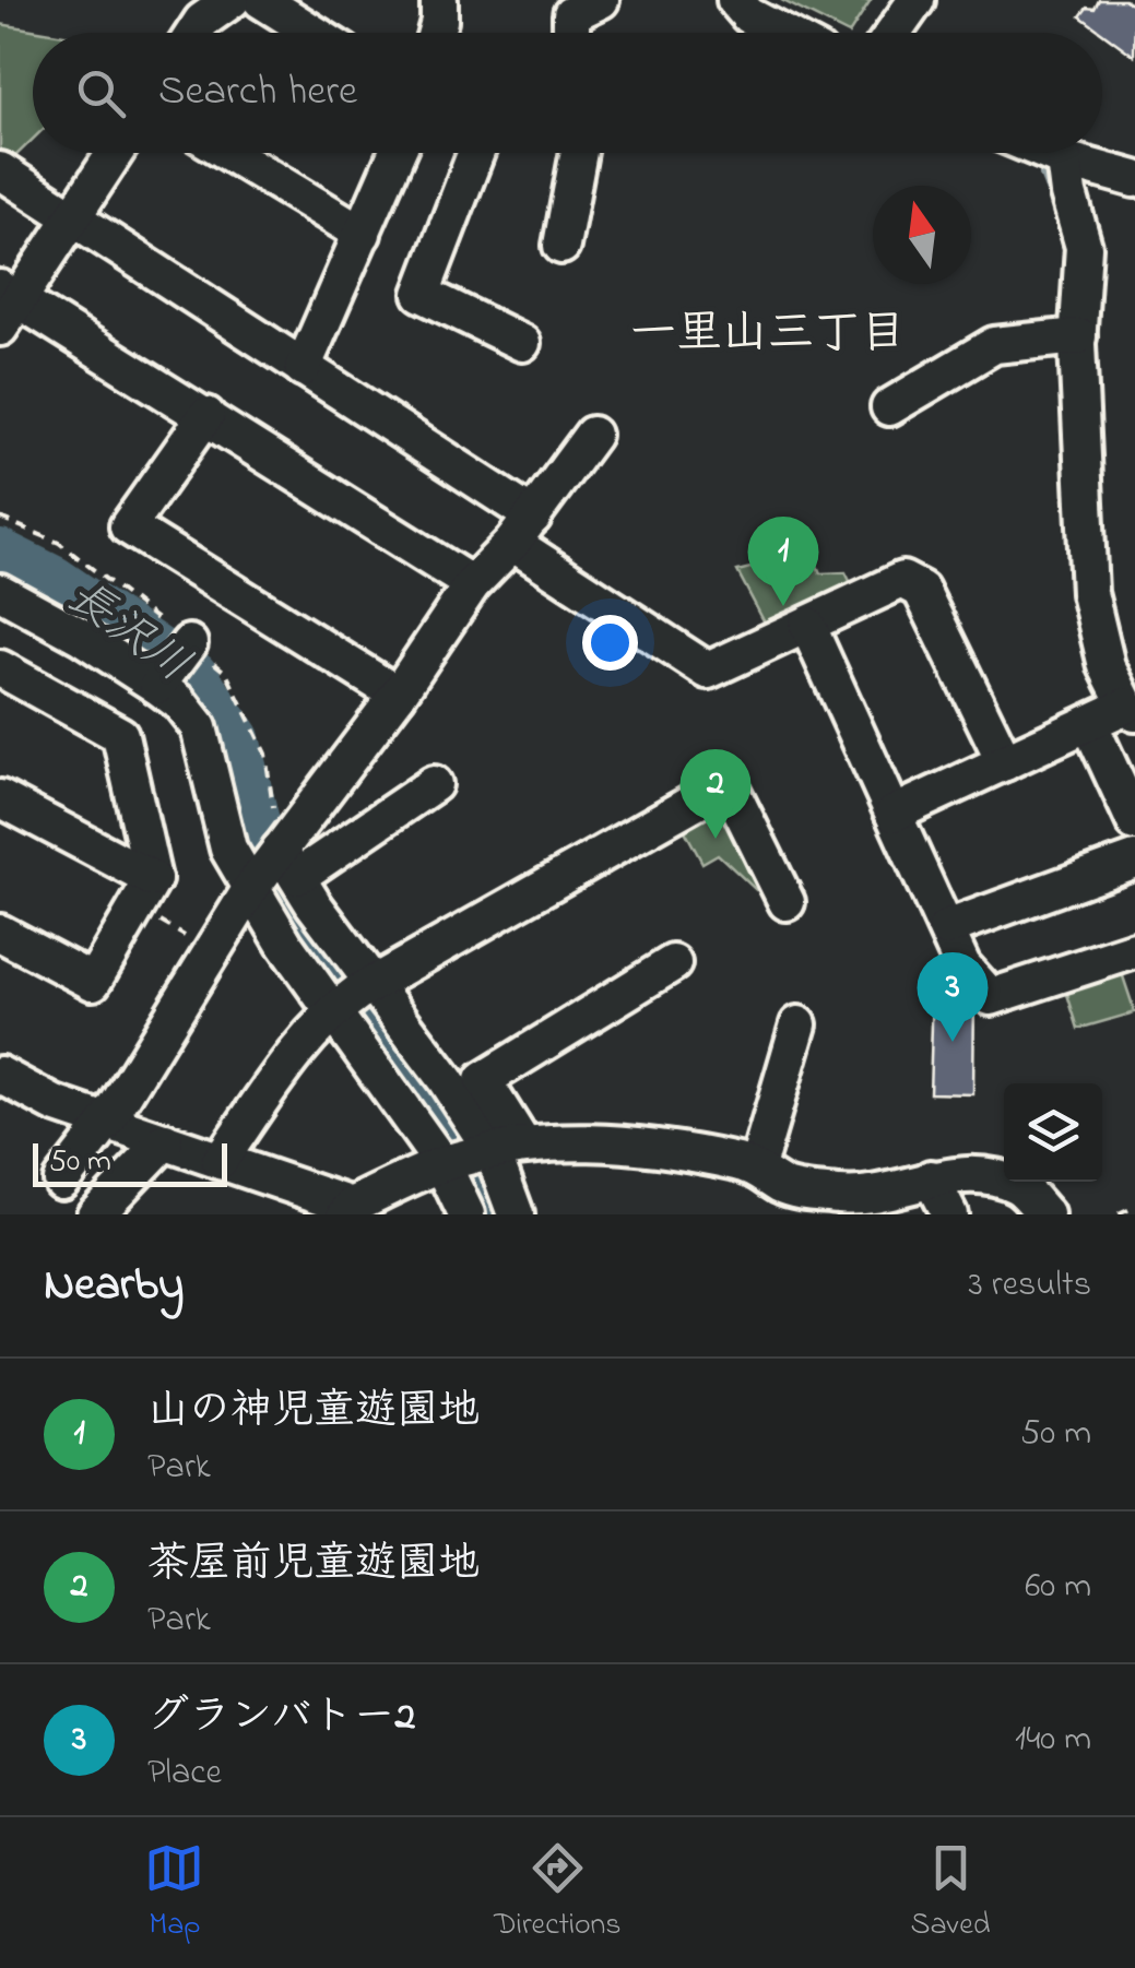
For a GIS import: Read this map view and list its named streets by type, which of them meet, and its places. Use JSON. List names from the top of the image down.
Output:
{
  "districts": ["一里山三丁目"],
  "water": ["長沢川"],
  "scale_bar": "50 m",
  "north": "top",
  "page": {
    "search": "Search here",
    "pins": ["1", "2", "3"],
    "scale": "50 m",
    "heading": ["Nearby", "3 results"],
    "list": [
      {
        "mark": "1",
        "name": "山の神児童遊園地",
        "note": "Park",
        "value": "50 m"
      },
      {
        "mark": "2",
        "name": "茶屋前児童遊園地",
        "note": "Park",
        "value": "60 m"
      },
      {
        "mark": "3",
        "name": "グランバトー2",
        "note": "Place",
        "value": "140 m"
      }
    ],
    "nav": ["Map", "Directions", "Saved"]
  }
}
